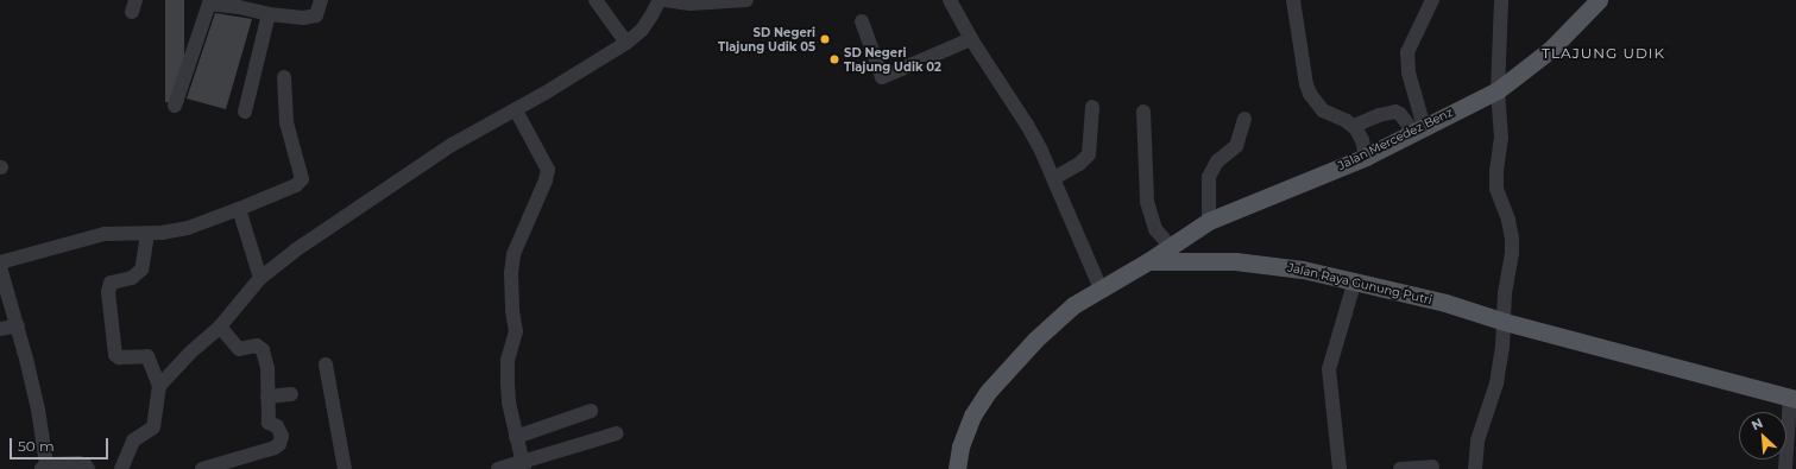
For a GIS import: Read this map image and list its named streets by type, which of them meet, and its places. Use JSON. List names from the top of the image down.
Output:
{
  "streets": {
    "main road": ["Jalan Mercedez Benz", "Jalan Raya Gunung Putri"]
  },
  "crossings": [
    ["Jalan Mercedez Benz", "Jalan Raya Gunung Putri"]
  ],
  "districts": ["TLAJUNG UDIK"],
  "places": ["SD Negeri Tlajung Udik 05", "SD Negeri Tlajung Udik 02"],
  "scale_bar": "50 m",
  "north": "top left"
}
